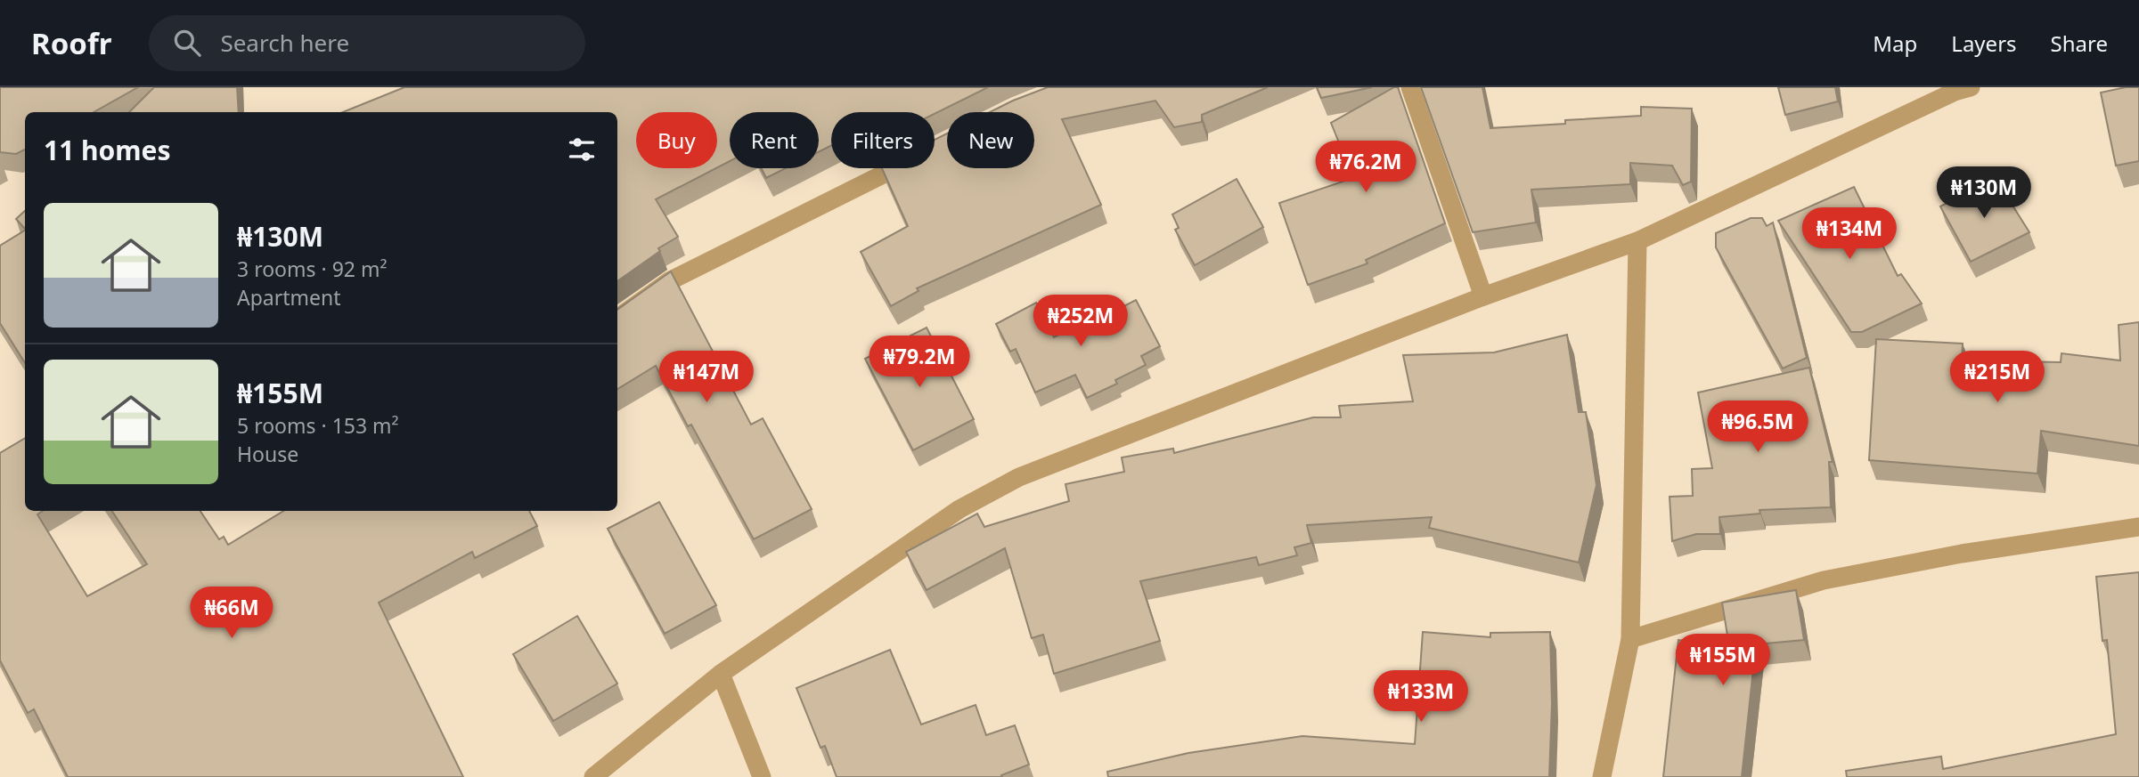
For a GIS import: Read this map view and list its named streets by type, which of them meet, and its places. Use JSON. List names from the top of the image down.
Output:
{
  "page": {
    "header": "Roofr",
    "search": "Search here",
    "nav": ["Map", "Layers", "Share"],
    "chip": [
      "Buy",
      "Rent",
      "Filters",
      "New"
    ],
    "heading": "11 homes",
    "price": [
      "₦76.2M",
      "₦130M",
      "₦134M",
      "₦252M",
      "₦79.2M",
      "₦147M",
      "₦215M",
      "₦96.5M",
      "₦66M",
      "₦155M",
      "₦133M"
    ],
    "list": [
      {
        "name": "₦130M",
        "note": "3 rooms · 92 m² · Apartment"
      },
      {
        "name": "₦155M",
        "note": "5 rooms · 153 m² · House"
      }
    ]
  }
}
